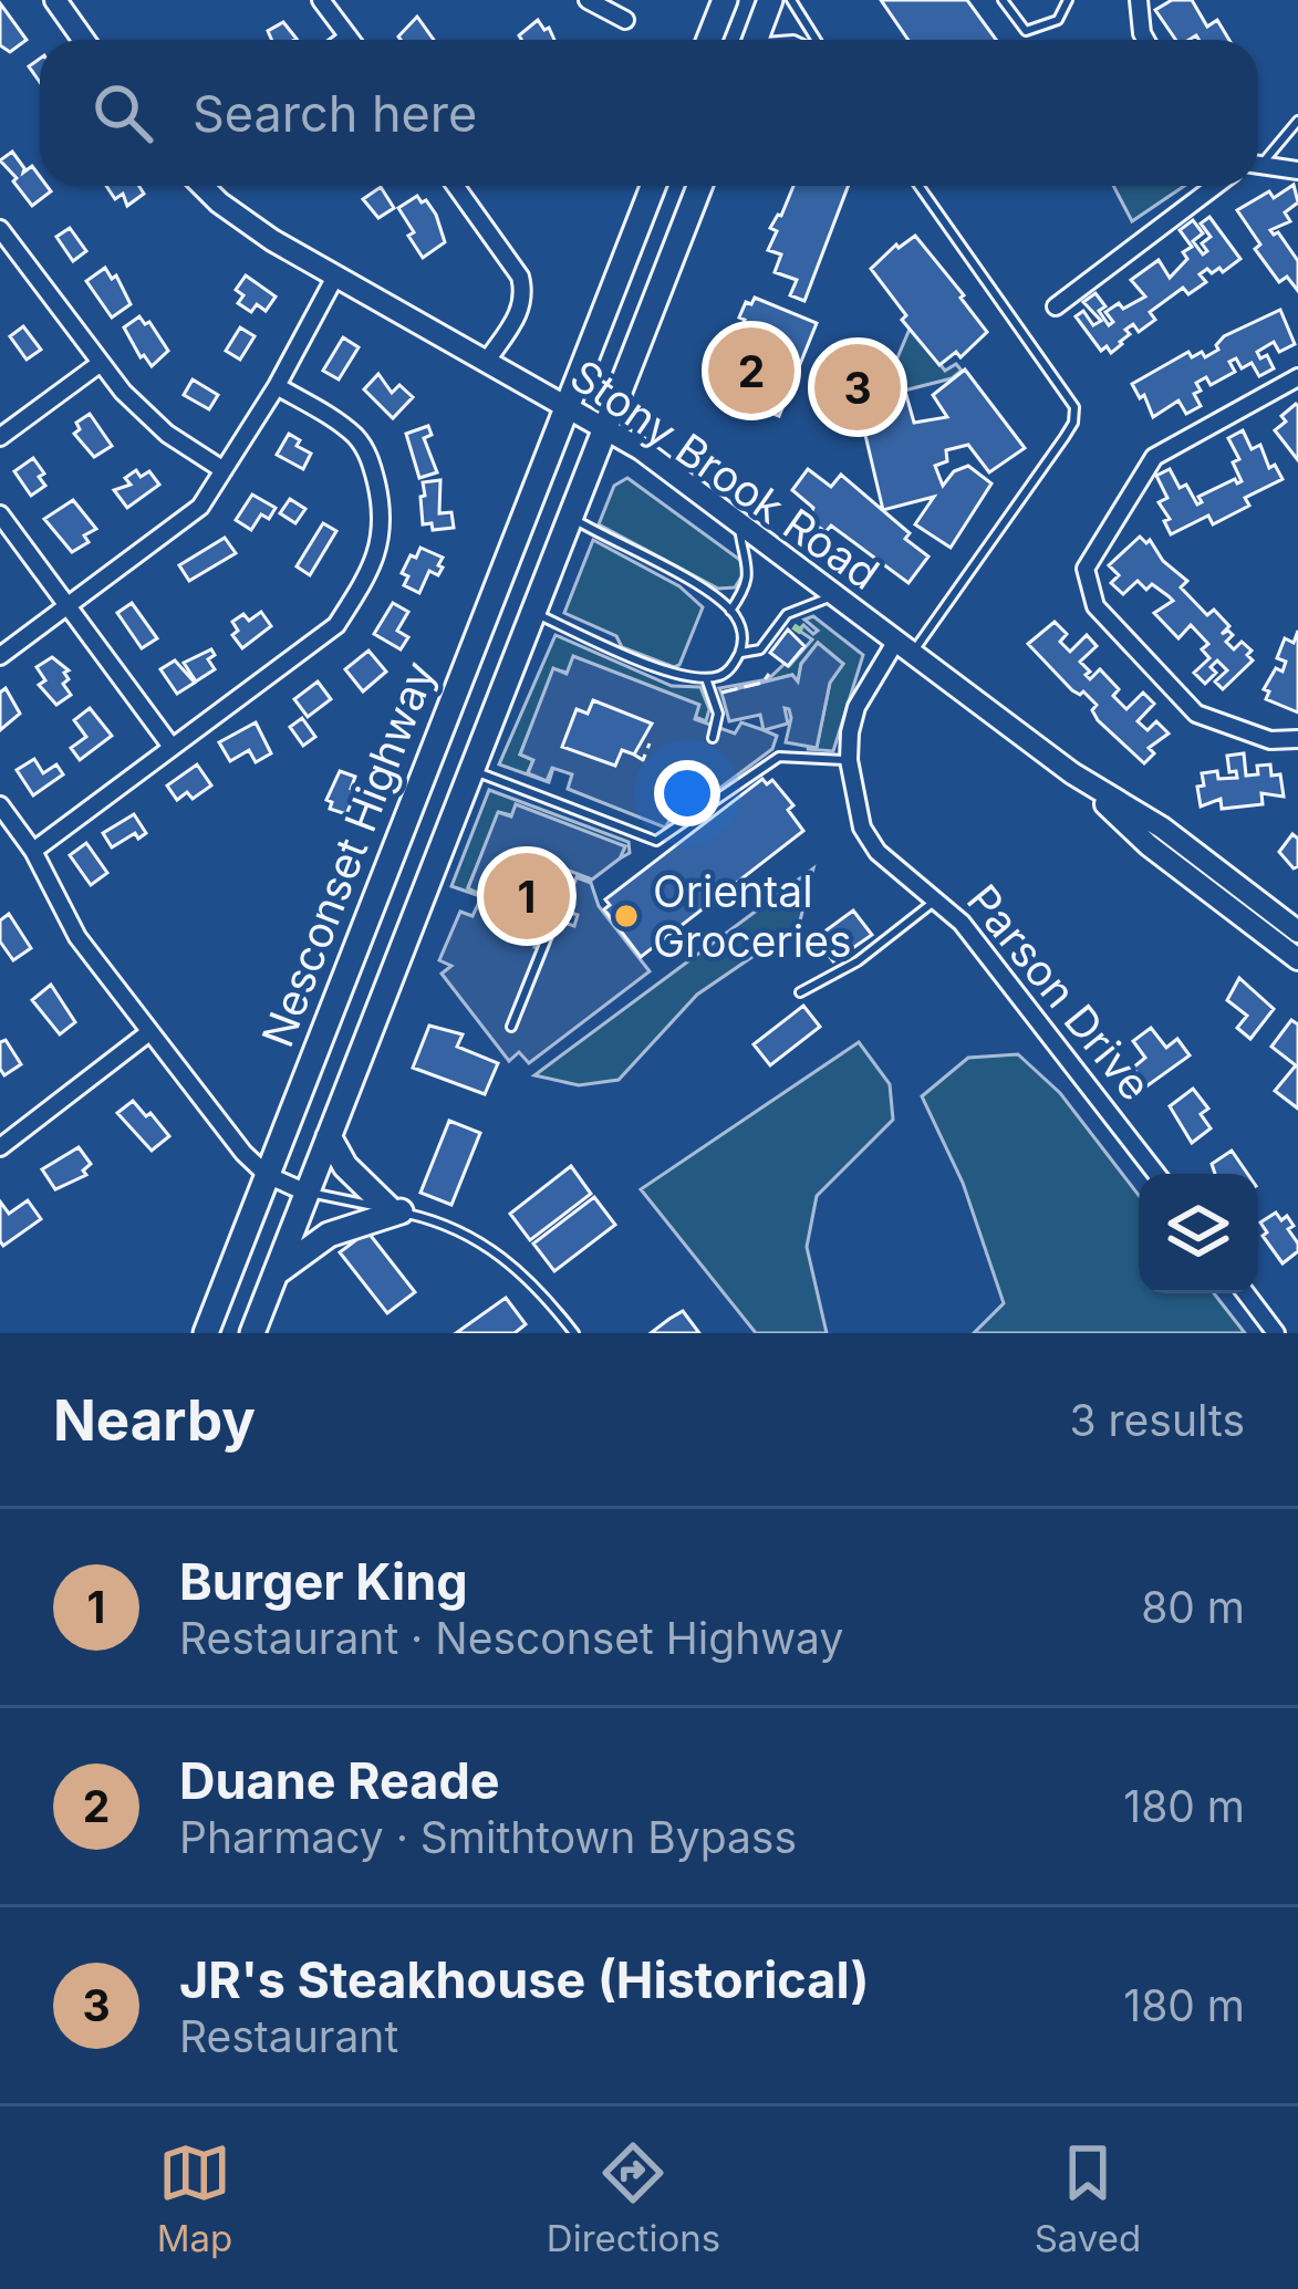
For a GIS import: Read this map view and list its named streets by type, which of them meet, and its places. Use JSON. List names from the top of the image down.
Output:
{
  "streets": {
    "highway": ["Nesconset Highway"],
    "main road": ["Stony Brook Road"],
    "street": ["Parson Drive"]
  },
  "crossings": [
    ["Stony Brook Road", "Nesconset Highway"],
    ["Stony Brook Road", "Parson Drive"]
  ],
  "places": ["Oriental Groceries"],
  "page": {
    "search": "Search here",
    "pins": ["2", "3", "1"],
    "heading": ["Nearby", "3 results"],
    "list": [
      {
        "mark": "1",
        "name": "Burger King",
        "note": "Restaurant · Nesconset Highway",
        "value": "80 m"
      },
      {
        "mark": "2",
        "name": "Duane Reade",
        "note": "Pharmacy · Smithtown Bypass",
        "value": "180 m"
      },
      {
        "mark": "3",
        "name": "JR's Steakhouse (Historical)",
        "note": "Restaurant",
        "value": "180 m"
      }
    ],
    "nav": ["Map", "Directions", "Saved"]
  }
}
